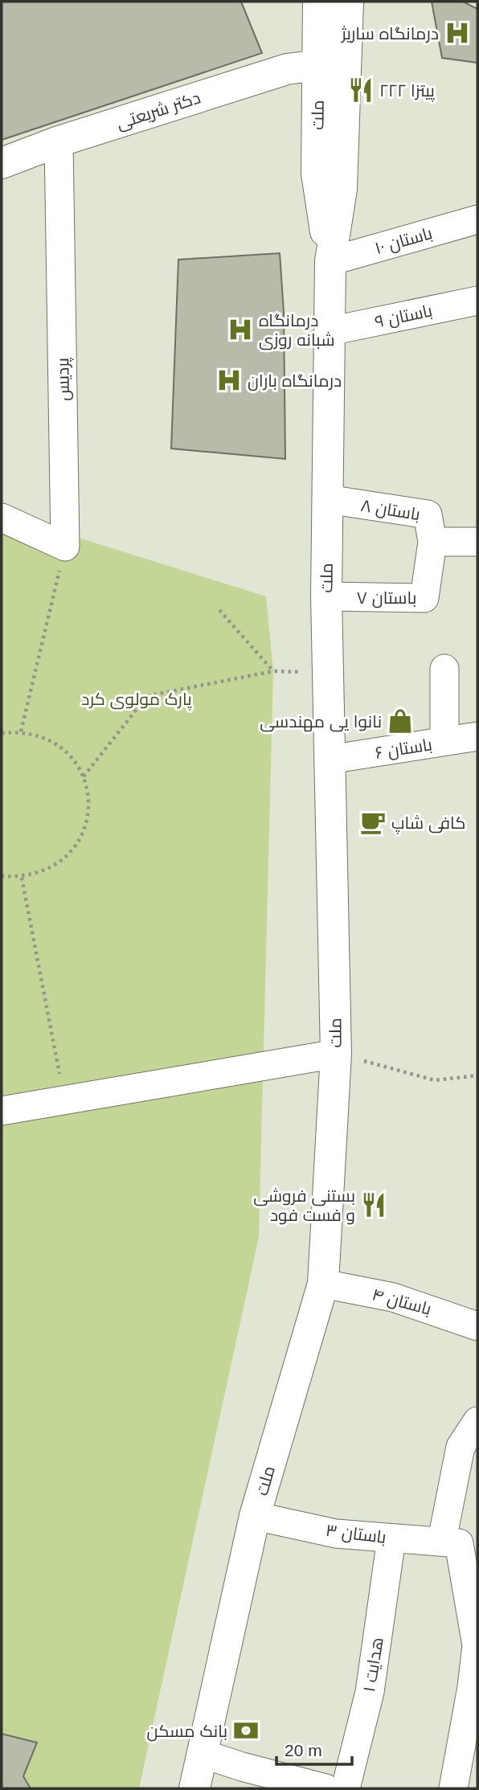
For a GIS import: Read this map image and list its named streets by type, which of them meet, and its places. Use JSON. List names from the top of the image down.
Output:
{
  "streets": {
    "street": [
      "دکتر شریعتی",
      "ملت",
      "باستان ۱۰",
      "باستان ۹",
      "پردیس",
      "باستان ۸",
      "باستان ۷",
      "باستان ۶",
      "باستان ۴",
      "باستان ۳",
      "هدایت ۱"
    ]
  },
  "crossings": [
    ["دکتر شریعتی", "ملت"],
    ["دکتر شریعتی", "پردیس"],
    ["ملت", "باستان ۱۰"],
    ["ملت", "باستان ۹"],
    ["ملت", "باستان ۸"],
    ["ملت", "باستان ۷"],
    ["ملت", "باستان ۶"],
    ["ملت", "باستان ۴"],
    ["ملت", "باستان ۳"],
    ["باستان ۸", "باستان ۷"],
    ["باستان ۳", "هدایت ۱"]
  ],
  "parks": ["پارک مولوی کرد"],
  "places": {
    "hospital": ["درمانگاه ساریژ", "درمانگاه شبانه روزی", "درمانگاه باران"],
    "restaurant": ["پیتزا ۲۲۲", "بستنی فروشی و فست فود"],
    "shop": ["نانوا یی مهندسی"],
    "cafe": ["کافی شاپ"],
    "bank": ["بانک مسکن"]
  },
  "scale_bar": "20 m"
}
